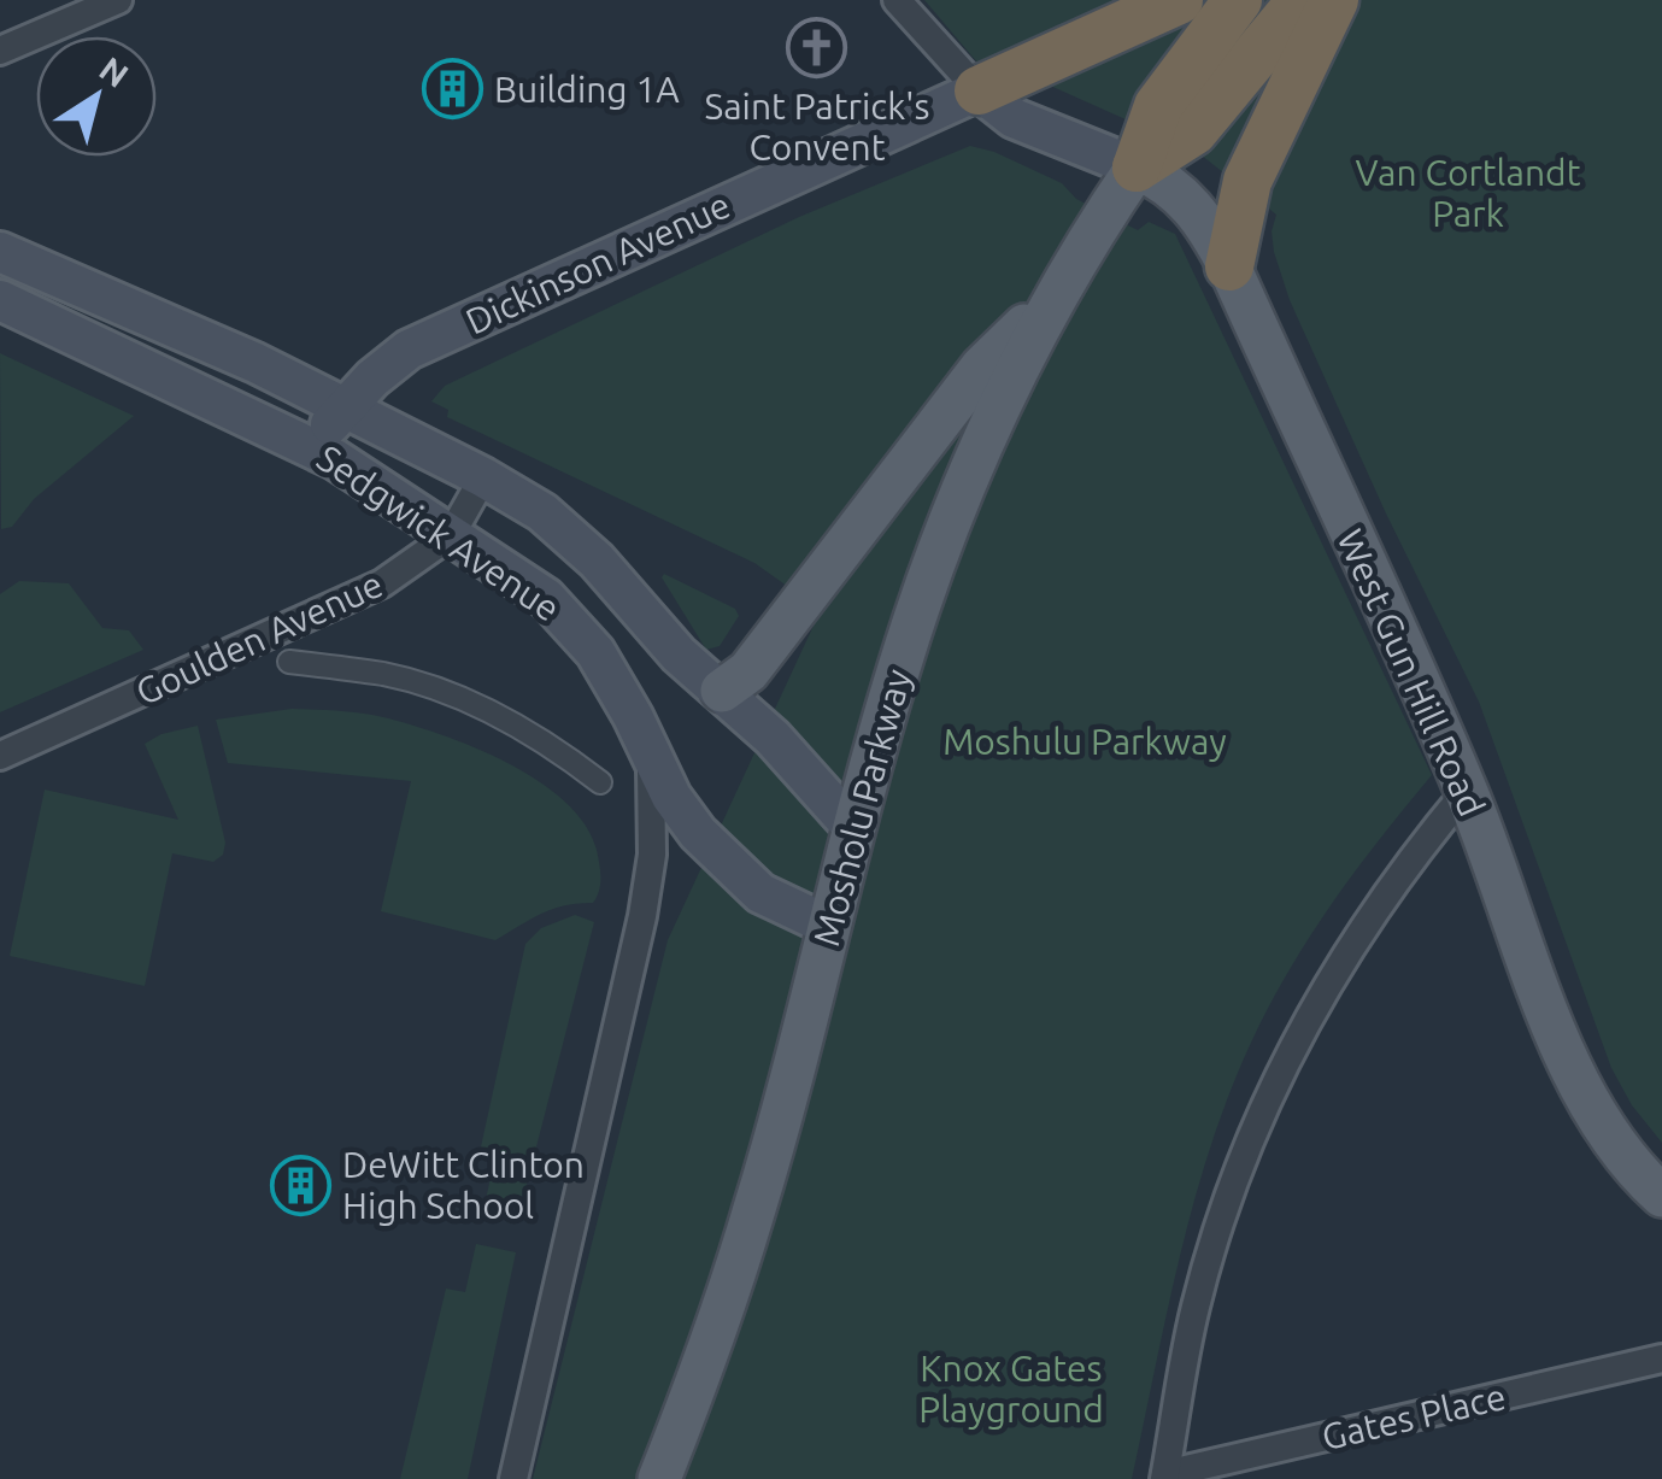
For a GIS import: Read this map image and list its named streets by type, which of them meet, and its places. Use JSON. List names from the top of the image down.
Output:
{
  "streets": {
    "highway": ["Mosholu Parkway"],
    "main road": ["Dickinson Avenue", "Sedgwick Avenue", "West Gun Hill Road"],
    "street": ["Goulden Avenue", "Gates Place"]
  },
  "crossings": [
    ["Dickinson Avenue", "Sedgwick Avenue"],
    ["Sedgwick Avenue", "Goulden Avenue"],
    ["Sedgwick Avenue", "Mosholu Parkway"],
    ["West Gun Hill Road", "Mosholu Parkway"]
  ],
  "parks": ["Van Cortlandt Park", "Moshulu Parkway", "Knox Gates Playground"],
  "places": {
    "church": ["Saint Patrick's Convent"],
    "building": ["Building 1A", "DeWitt Clinton High School"]
  },
  "north": "top right"
}
